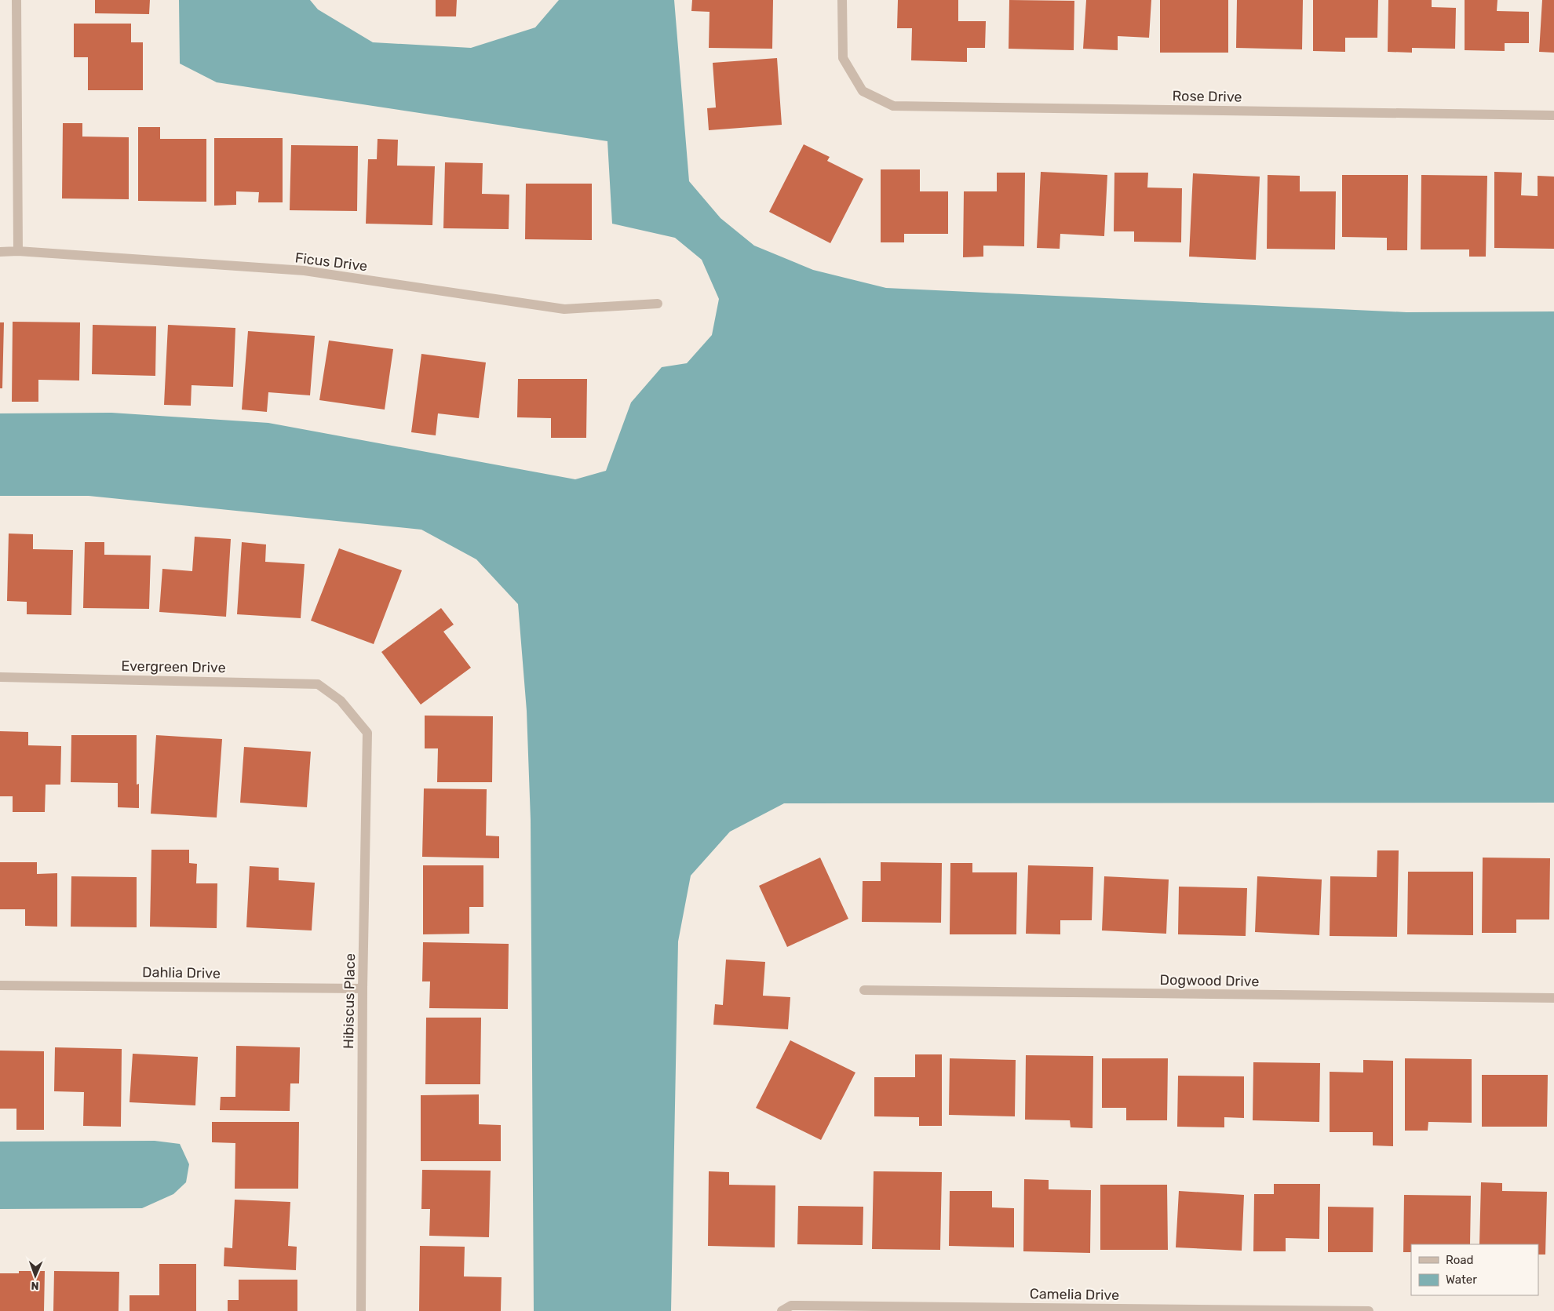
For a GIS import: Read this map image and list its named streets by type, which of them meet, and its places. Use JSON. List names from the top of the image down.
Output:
{
  "streets": {
    "street": [
      "Rose Drive",
      "Ficus Drive",
      "Evergreen Drive",
      "Dahlia Drive",
      "Dogwood Drive",
      "Hibiscus Place",
      "Camelia Drive"
    ]
  },
  "crossings": [
    ["Evergreen Drive", "Hibiscus Place"],
    ["Dahlia Drive", "Hibiscus Place"]
  ],
  "legend": ["Road", "Water"],
  "north": "bottom"
}
